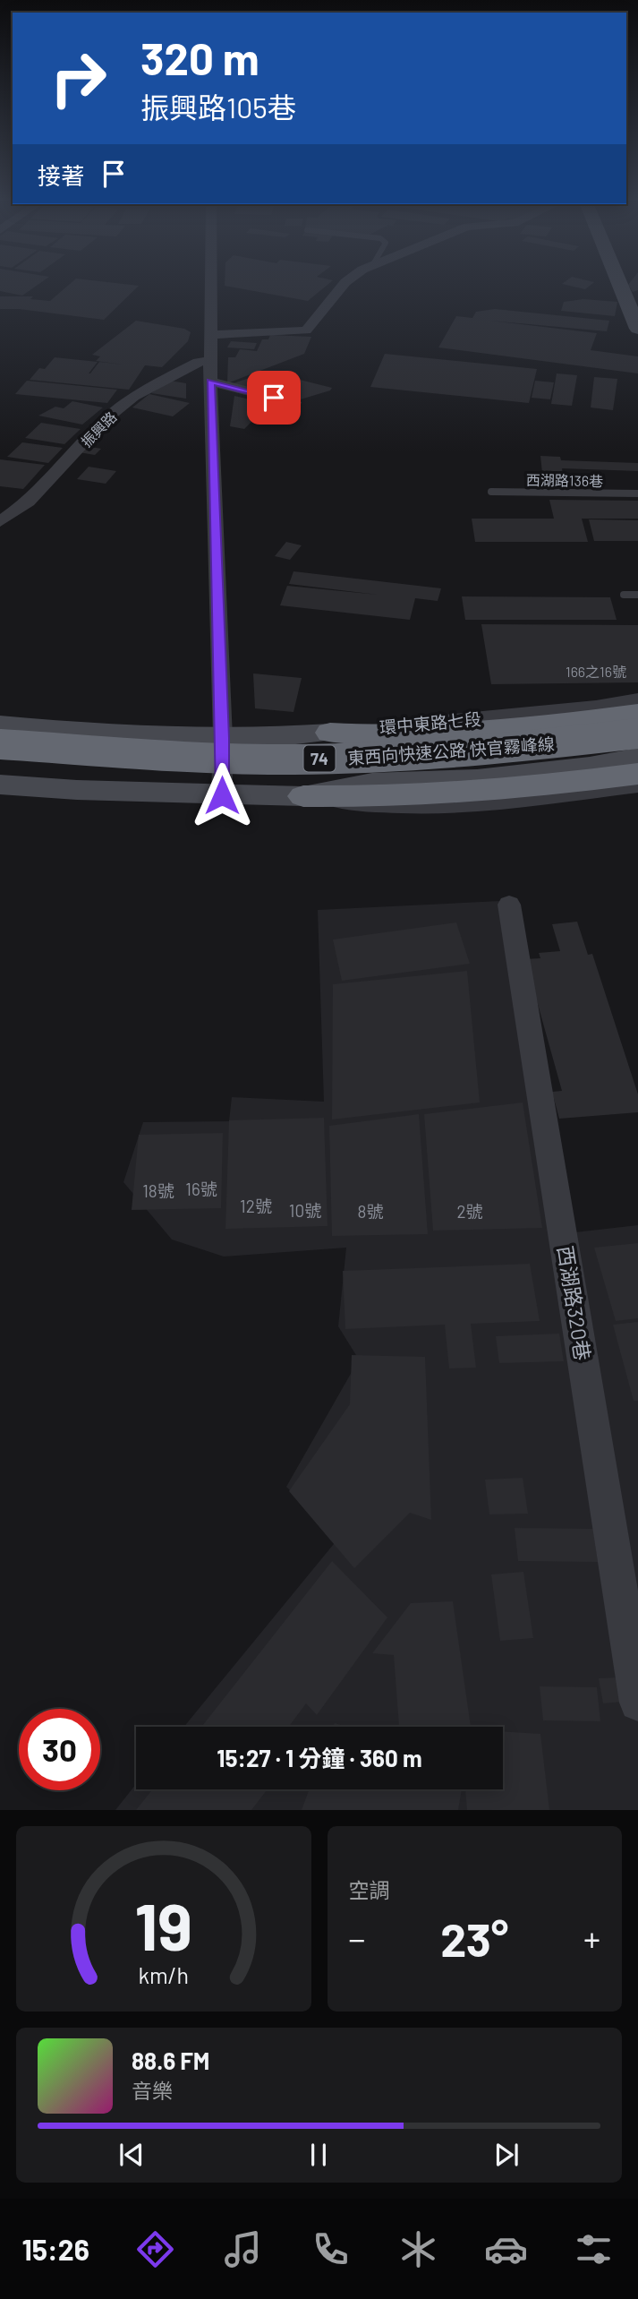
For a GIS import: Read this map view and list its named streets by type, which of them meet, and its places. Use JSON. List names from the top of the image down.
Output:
{
  "streets": {
    "highway": ["東西向快速公路 快官霧峰線", "74"],
    "street": ["振興路", "環中東路七段", "西湖路320巷"],
    "lane": ["西湖路136巷"]
  },
  "crossings": [
    ["環中東路七段", "東西向快速公路 快官霧峰線"]
  ],
  "house_numbers": [
    "166之16號",
    "16號",
    "18號",
    "12號",
    "10號",
    "8號",
    "2號"
  ],
  "page": {
    "turn": ["320 m", "振興路105巷"],
    "then": "接著",
    "limit": "30",
    "trip": "15:27 · 1 分鐘 · 360 m",
    "tile": "空調",
    "heat": ["−", "23°", "+"],
    "song": ["88.6 FM", "音樂"],
    "tabs": "15:26",
    "gauge": ["19", "km/h"]
  }
}
